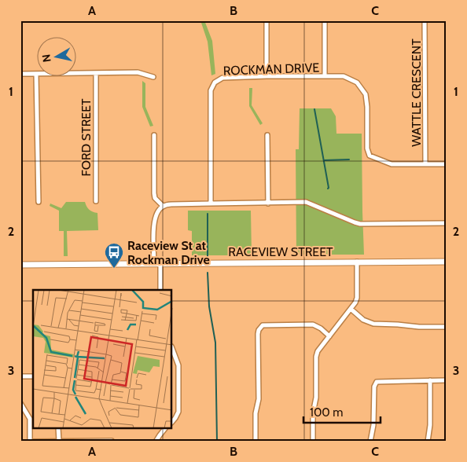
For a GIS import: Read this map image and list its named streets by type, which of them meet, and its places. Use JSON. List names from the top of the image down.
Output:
{
  "streets": {
    "street": [
      "ROCKMAN DRIVE",
      "WATTLE CRESCENT",
      "FORD STREET",
      "RACEVIEW STREET"
    ]
  },
  "crossings": [
    ["ROCKMAN DRIVE", "WATTLE CRESCENT"]
  ],
  "places": {
    "bus stop": ["Raceview St at Rockman Drive"]
  },
  "scale_bar": "100 m",
  "north": "left",
  "grid": {
    "columns": ["A", "B", "C"],
    "rows": ["1", "2", "3"]
  }
}
